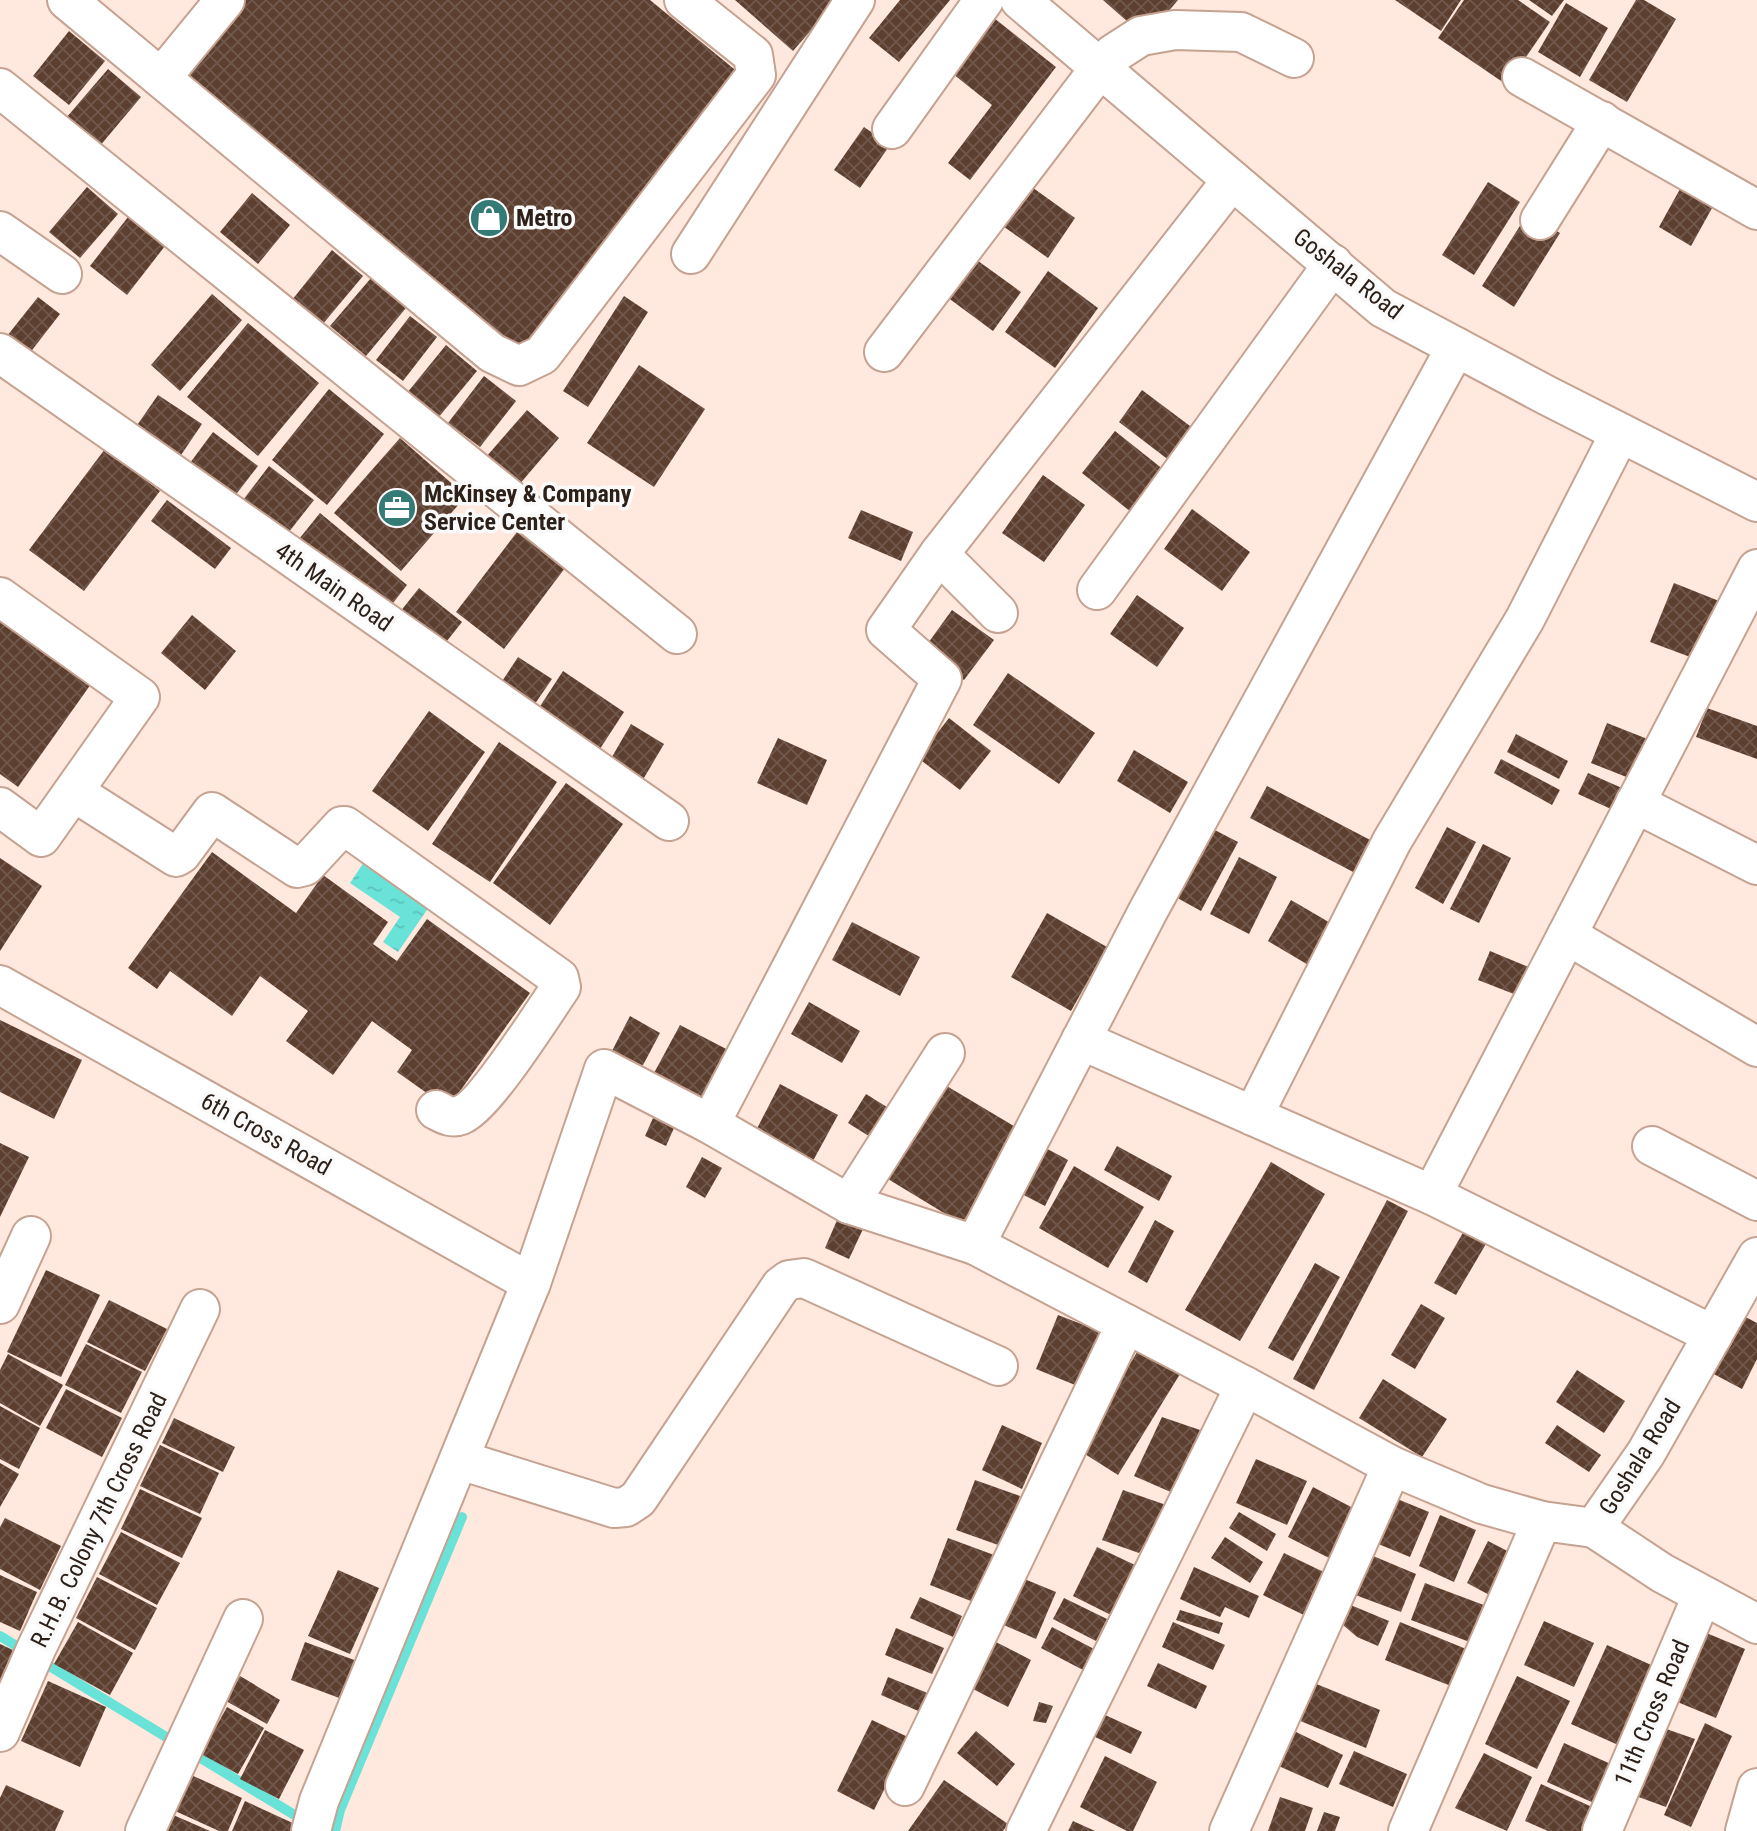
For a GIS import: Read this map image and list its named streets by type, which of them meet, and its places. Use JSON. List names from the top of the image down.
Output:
{
  "streets": {
    "street": [
      "Goshala Road",
      "4th Main Road",
      "6th Cross Road",
      "R.H.B. Colony 7th Cross Road",
      "11th Cross Road"
    ]
  },
  "crossings": [
    ["Goshala Road", "11th Cross Road"]
  ],
  "places": {
    "shop": ["Metro"],
    "office": ["McKinsey & Company Service Center"]
  }
}
